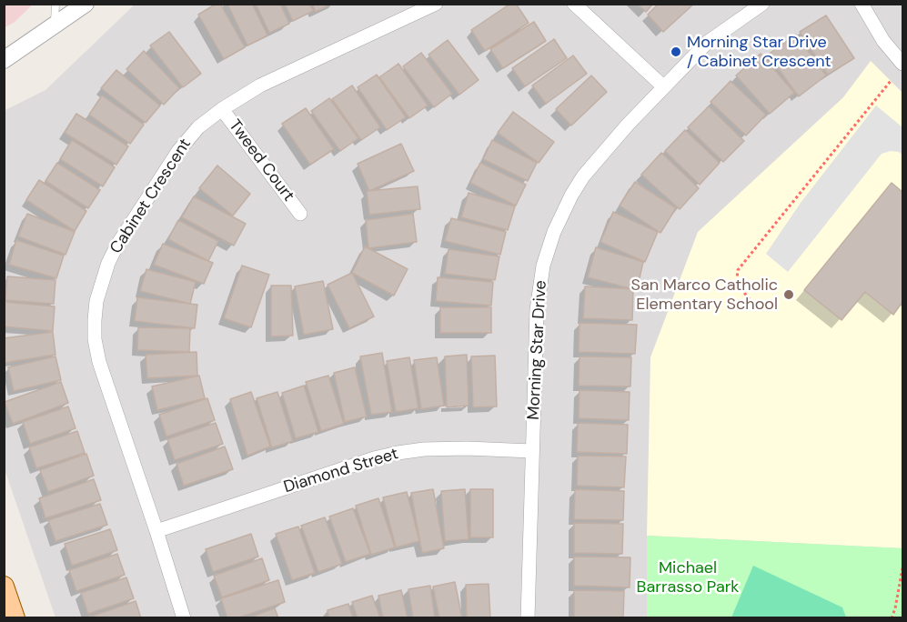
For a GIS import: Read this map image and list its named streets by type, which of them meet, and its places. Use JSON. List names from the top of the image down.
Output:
{
  "streets": {
    "street": [
      "Tweed Court",
      "Cabinet Crescent",
      "Morning Star Drive",
      "Diamond Street"
    ]
  },
  "crossings": [
    ["Tweed Court", "Cabinet Crescent"],
    ["Cabinet Crescent", "Diamond Street"],
    ["Morning Star Drive", "Diamond Street"]
  ],
  "parks": ["Michael Barrasso Park"],
  "places": ["Morning Star Drive / Cabinet Crescent", "San Marco Catholic Elementary School"]
}
